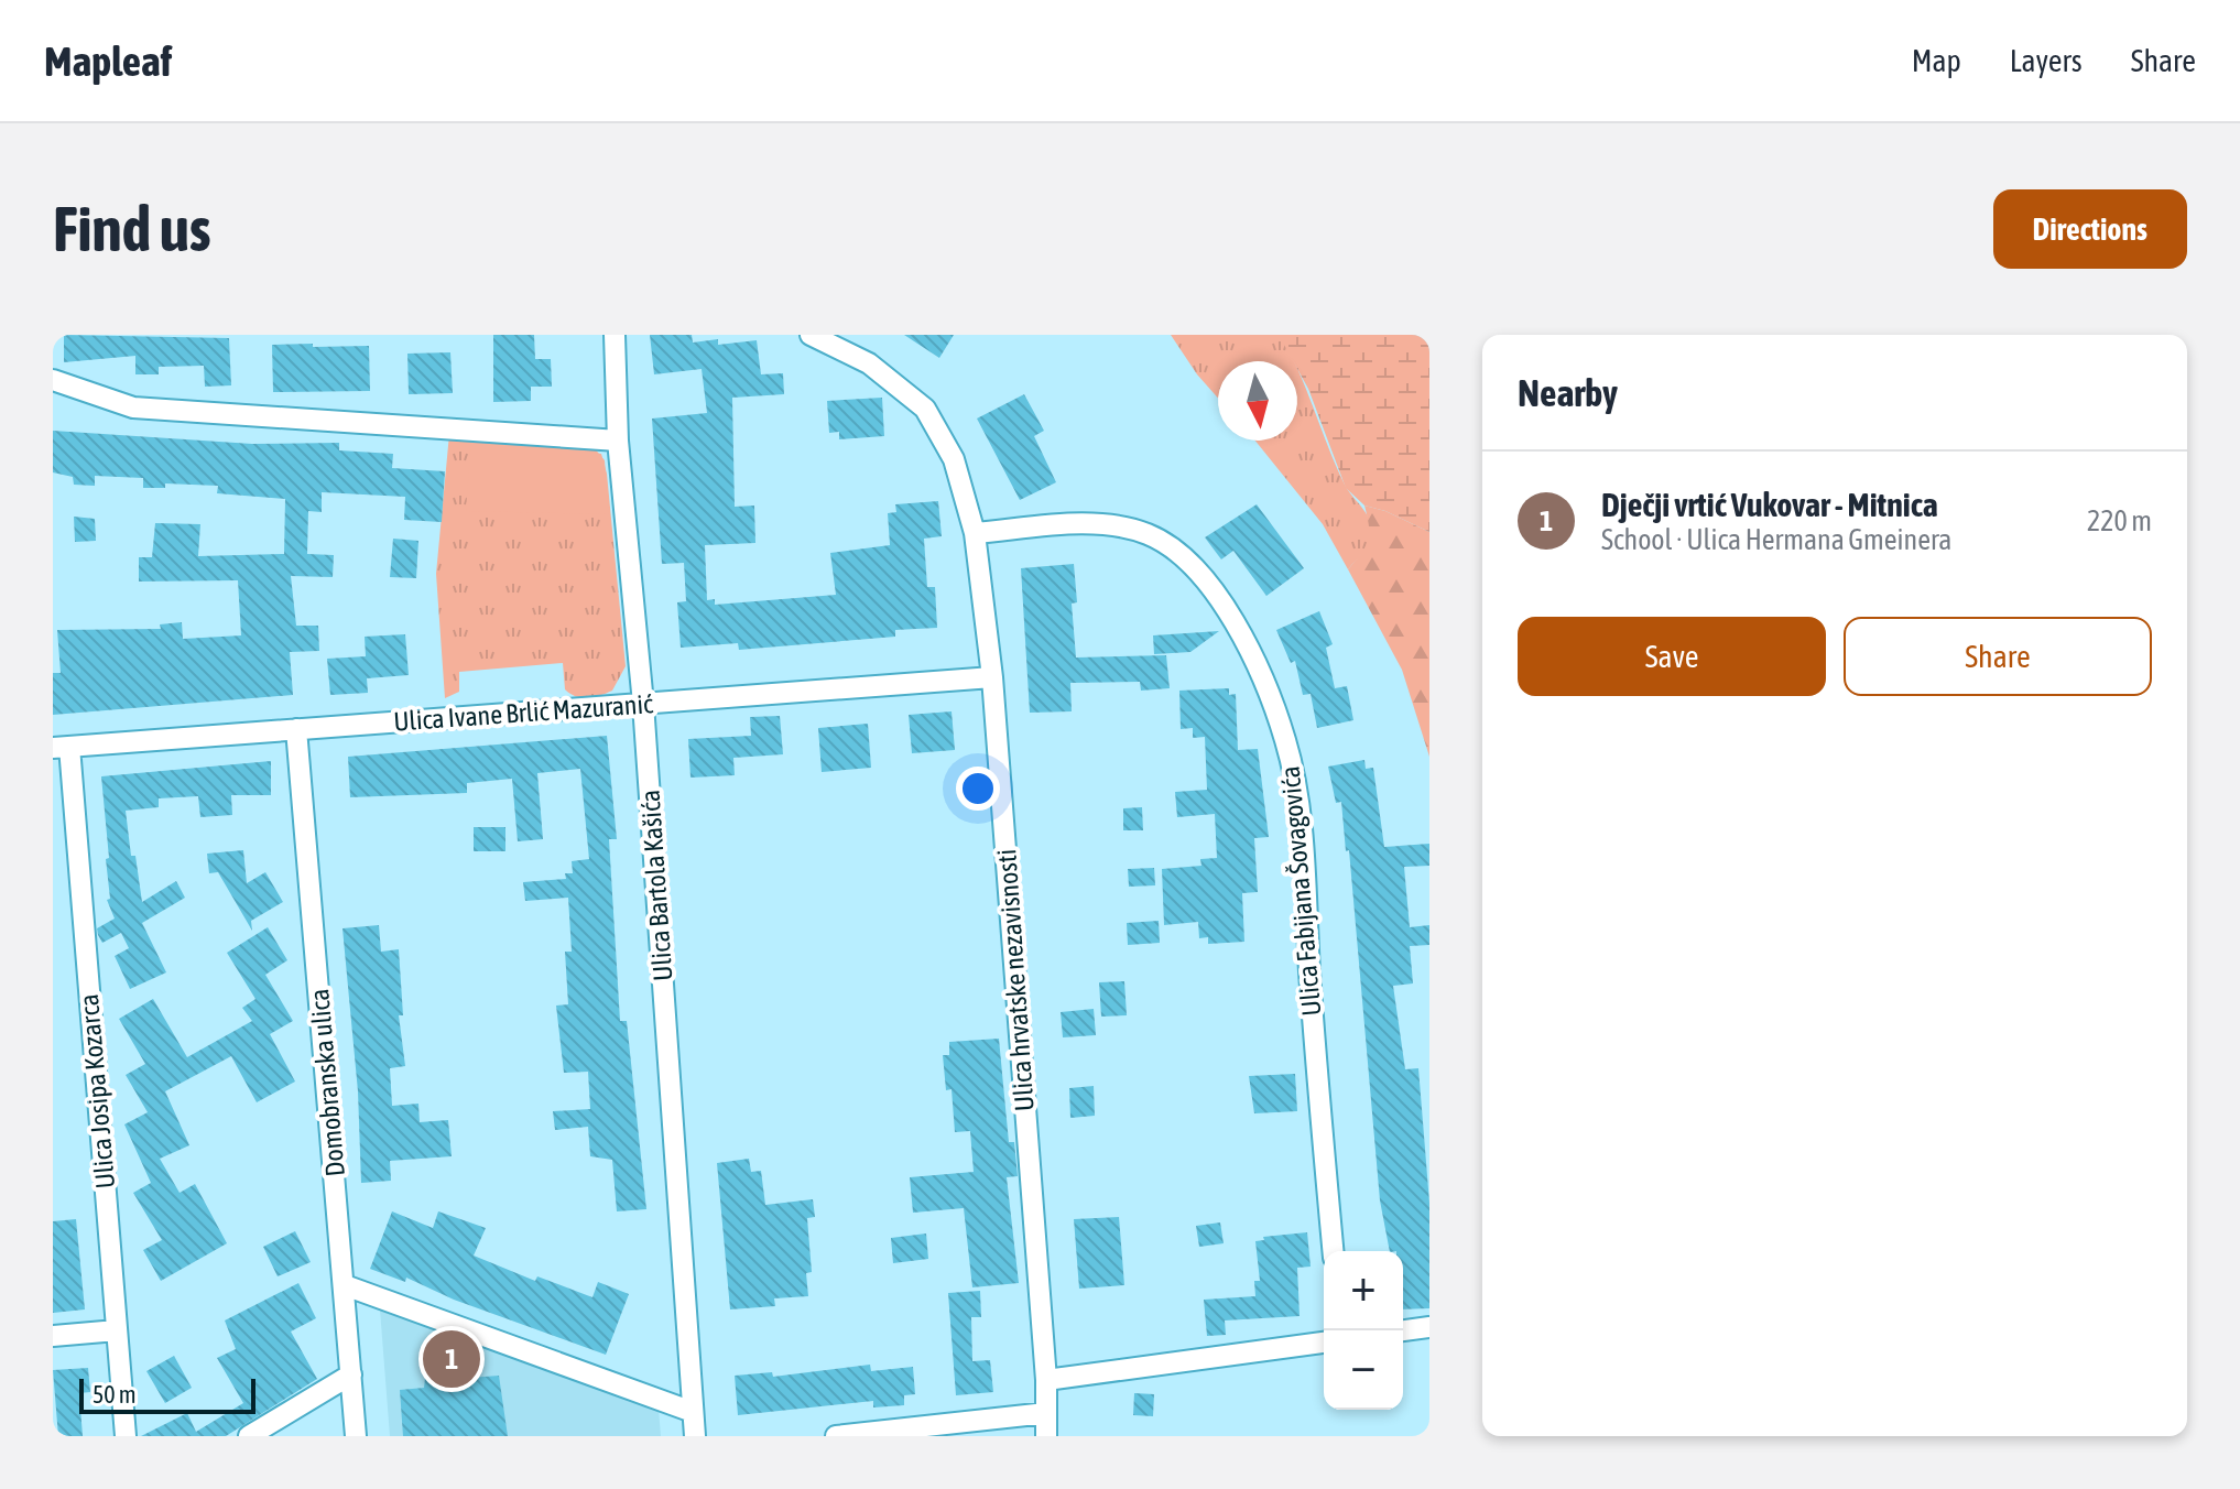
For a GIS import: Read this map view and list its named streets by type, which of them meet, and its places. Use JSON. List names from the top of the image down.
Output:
{
  "streets": {
    "street": [
      "Ulica Ivane Brlić Mazuranić",
      "Ulica Bartola Kašića",
      "Ulica Fabijana Šovagovića",
      "Ulica hrvatske nezavisnosti",
      "Domobranska ulica",
      "Ulica Josipa Kozarca"
    ]
  },
  "crossings": [
    ["Ulica Ivane Brlić Mazuranić", "Ulica Bartola Kašića"],
    ["Ulica Ivane Brlić Mazuranić", "Ulica hrvatske nezavisnosti"],
    ["Ulica Ivane Brlić Mazuranić", "Domobranska ulica"],
    ["Ulica Ivane Brlić Mazuranić", "Ulica Josipa Kozarca"],
    ["Ulica Fabijana Šovagovića", "Ulica hrvatske nezavisnosti"]
  ],
  "scale_bar": "50 m",
  "north": "bottom",
  "page": {
    "header": "Mapleaf",
    "nav": ["Map", "Layers", "Share"],
    "buttons": [
      "Directions",
      ["Save", "Share"]
    ],
    "title": "Find us",
    "heading": "Nearby",
    "list": [
      {
        "mark": "1",
        "name": "Dječji vrtić Vukovar - Mitnica",
        "note": "School · Ulica Hermana Gmeinera",
        "value": "220 m"
      }
    ],
    "map_buttons": ["+", "−"],
    "pins": "1",
    "scale": "50 m"
  }
}
